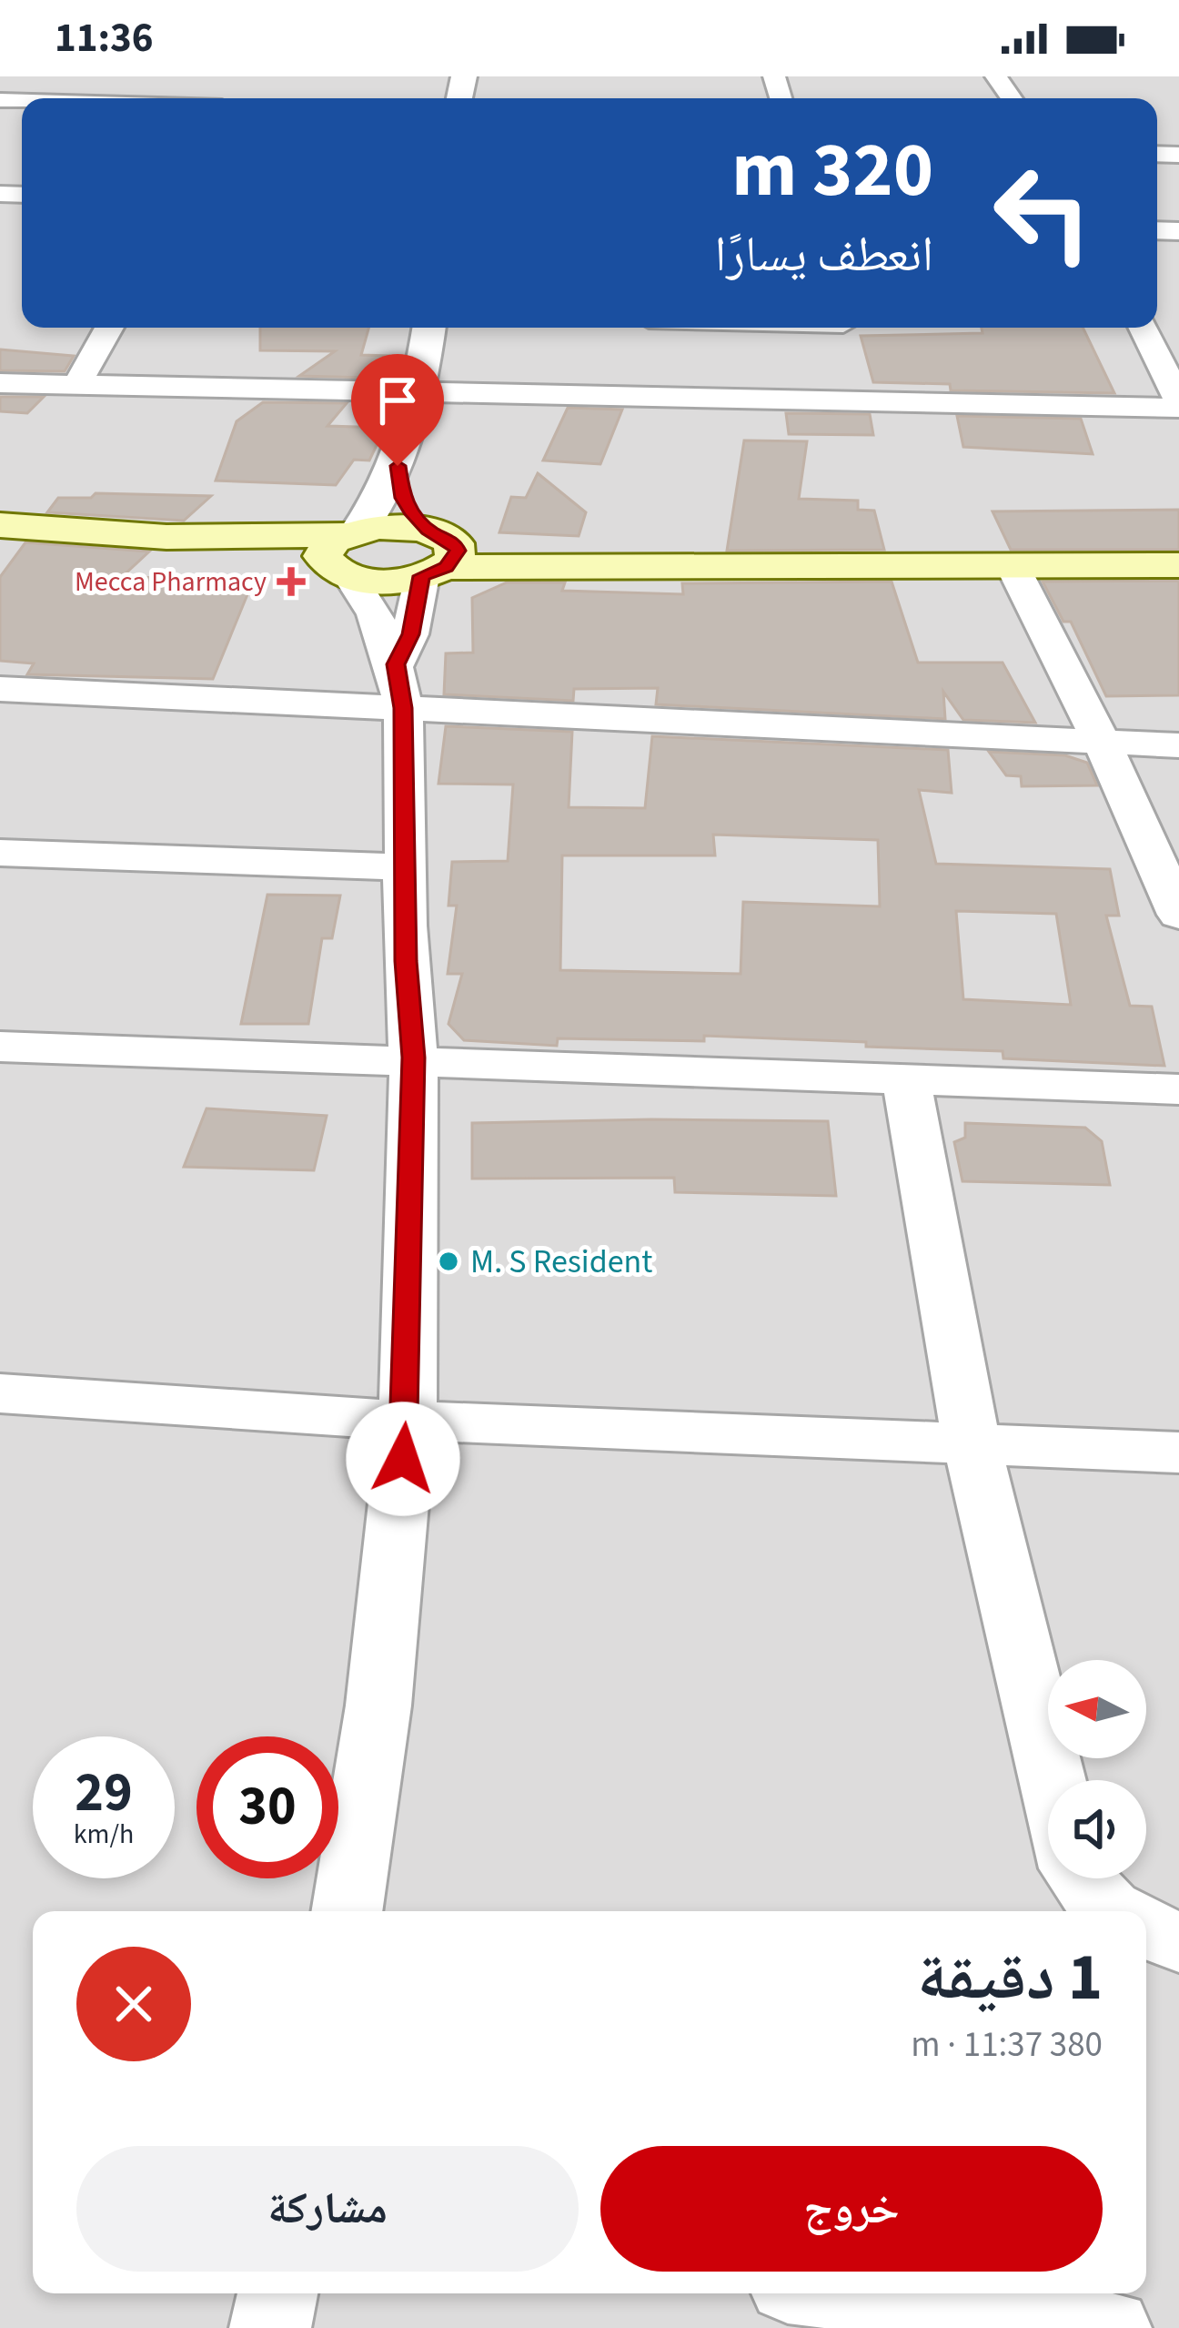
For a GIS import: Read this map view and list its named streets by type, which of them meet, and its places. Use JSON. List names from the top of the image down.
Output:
{
  "places": {
    "health": ["Mecca Pharmacy"],
    "other": ["M. S Resident"]
  },
  "north": "left",
  "page": {
    "status": "11:36",
    "turn": ["320 m", "انعطف يسارًا"],
    "speed": "29 km/h",
    "limit": "30",
    "heading": ["1 دقيقة", "380 m · 11:37"],
    "buttons": ["خروج", "مشاركة"]
  }
}
